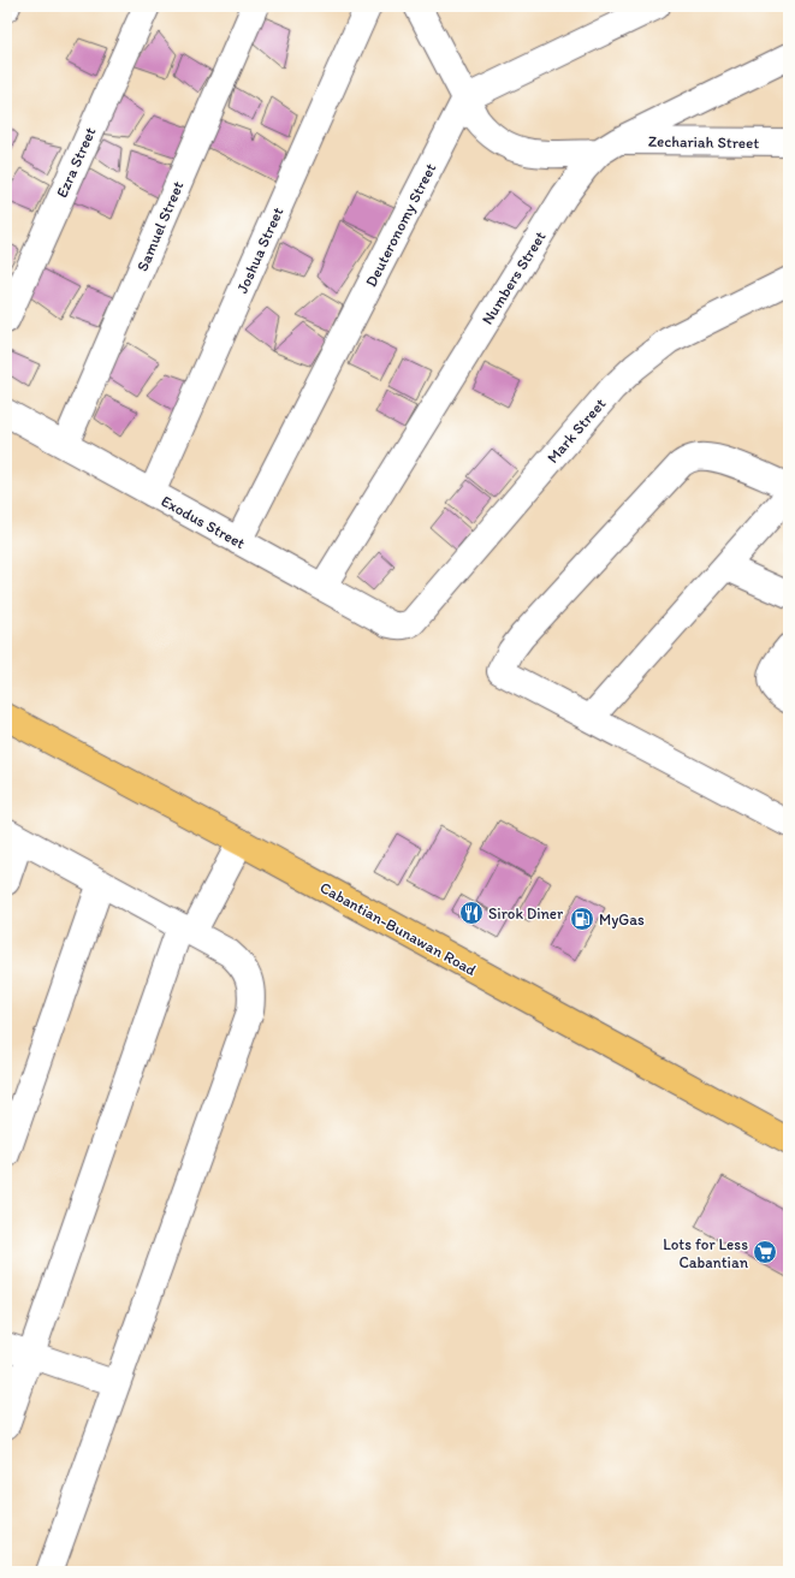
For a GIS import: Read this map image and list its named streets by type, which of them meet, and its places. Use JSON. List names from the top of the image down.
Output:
{
  "streets": {
    "main road": ["Cabantian-Bunawan Road"],
    "street": [
      "Zechariah Street",
      "Ezra Street",
      "Deuteronomy Street",
      "Samuel Street",
      "Joshua Street",
      "Numbers Street",
      "Mark Street",
      "Exodus Street"
    ]
  },
  "crossings": [
    ["Zechariah Street", "Deuteronomy Street"],
    ["Zechariah Street", "Numbers Street"],
    ["Deuteronomy Street", "Exodus Street"],
    ["Samuel Street", "Exodus Street"],
    ["Joshua Street", "Exodus Street"],
    ["Numbers Street", "Exodus Street"],
    ["Mark Street", "Exodus Street"]
  ],
  "places": {
    "restaurant": ["Sirok Diner"],
    "fuel station": ["MyGas"],
    "supermarket": ["Lots for Less Cabantian"]
  }
}
